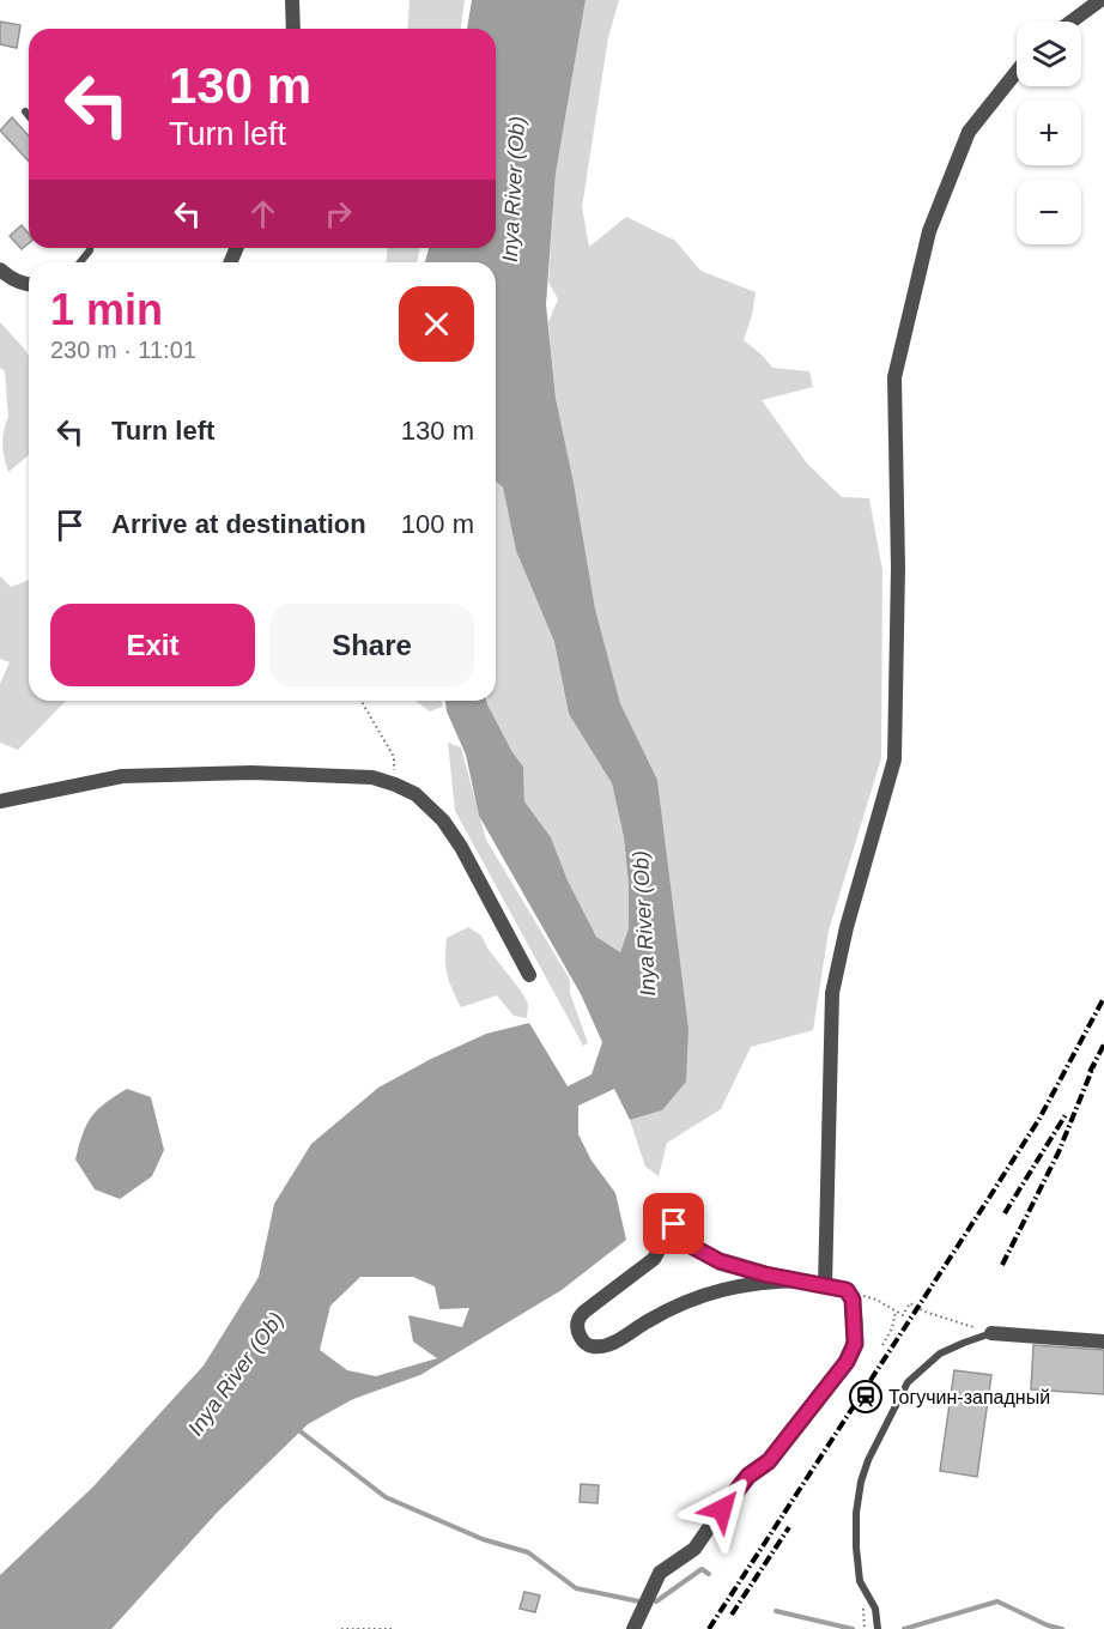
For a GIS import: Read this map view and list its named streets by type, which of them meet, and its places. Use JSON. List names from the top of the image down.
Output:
{
  "water": ["Inya River (Ob)"],
  "places": {
    "station": ["Тогучин-западный"]
  },
  "page": {
    "map_buttons": ["+", "−"],
    "turn": ["130 m", "Turn left"],
    "heading": ["1 min", "230 m · 11:01"],
    "list": [
      {
        "name": "Turn left",
        "value": "130 m"
      },
      {
        "name": "Arrive at destination",
        "value": "100 m"
      }
    ],
    "buttons": ["Exit", "Share"]
  }
}
